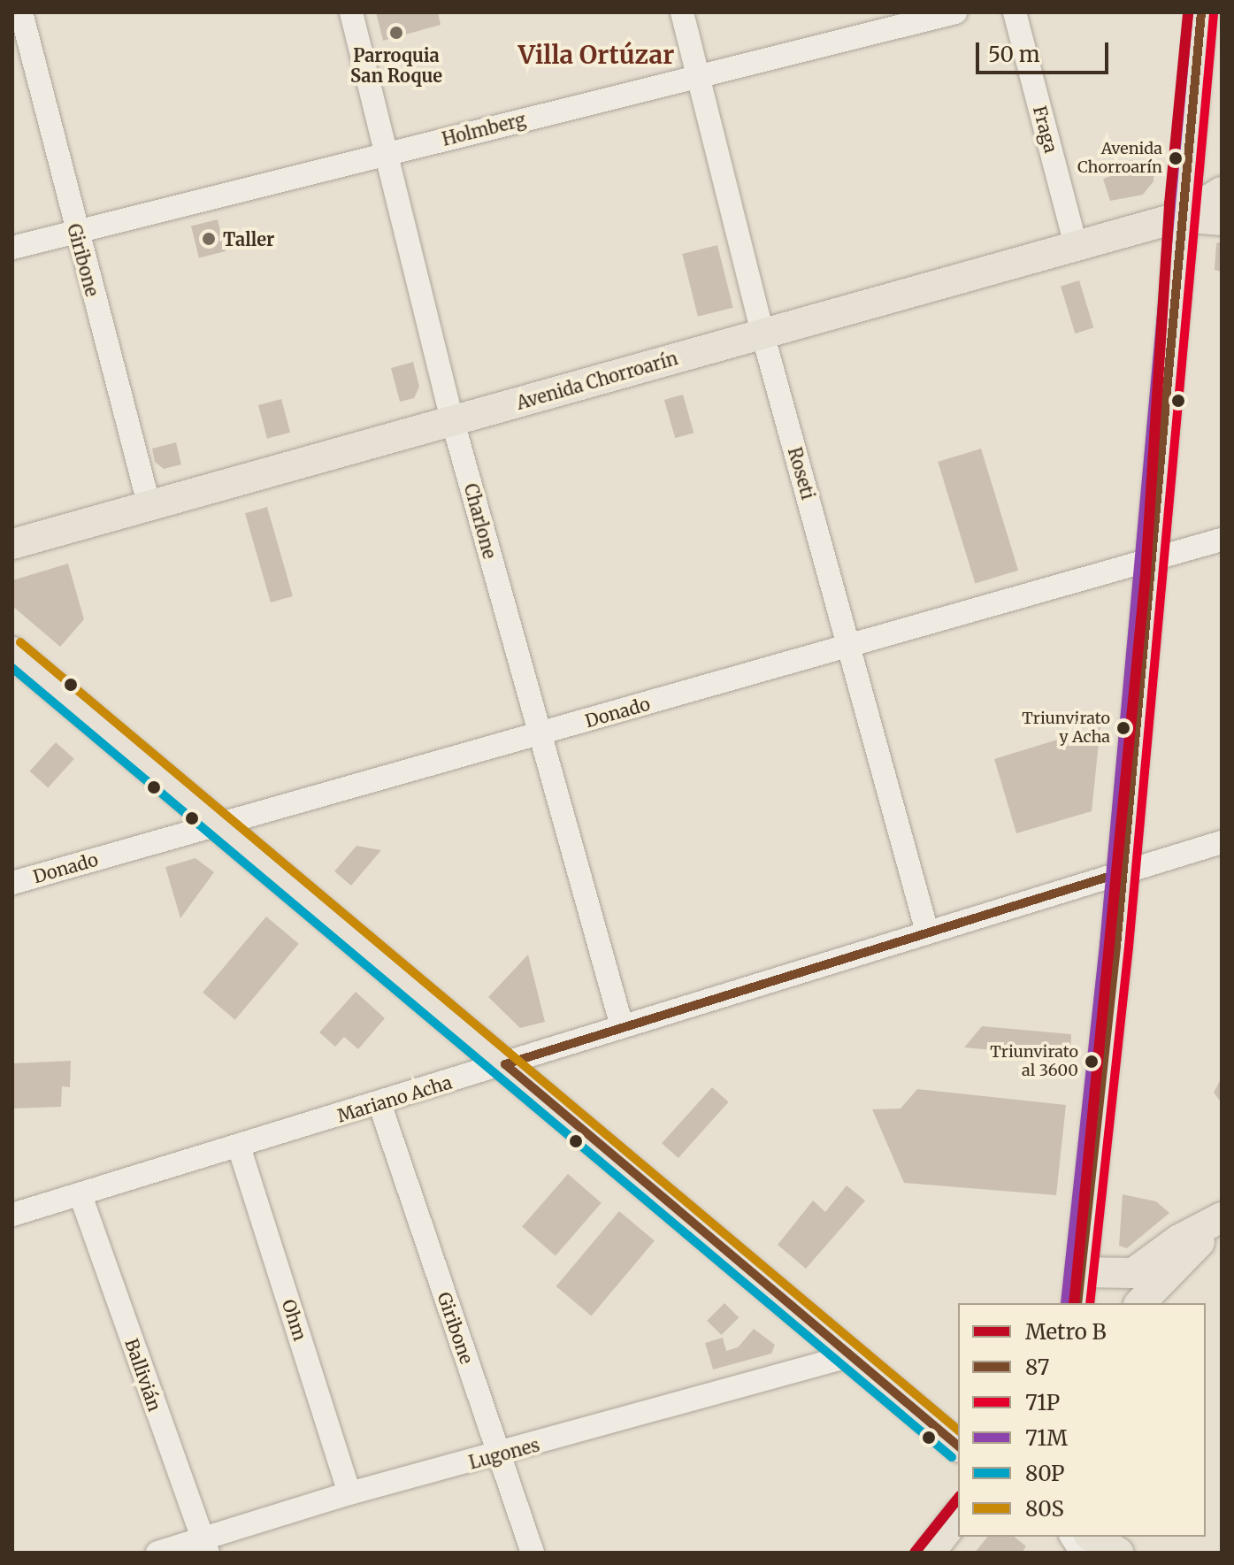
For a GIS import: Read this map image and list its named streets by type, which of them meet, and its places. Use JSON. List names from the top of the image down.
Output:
{
  "streets": {
    "main road": ["Avenida Chorroarín"],
    "street": [
      "Holmberg",
      "Fraga",
      "Giribone",
      "Roseti",
      "Charlone",
      "Donado",
      "Mariano Acha",
      "Ohm",
      "Ballivián",
      "Lugones"
    ]
  },
  "crossings": [
    ["Holmberg", "Giribone"],
    ["Holmberg", "Roseti"],
    ["Holmberg", "Charlone"],
    ["Fraga", "Avenida Chorroarín"],
    ["Giribone", "Avenida Chorroarín"],
    ["Giribone", "Mariano Acha"],
    ["Giribone", "Lugones"],
    ["Avenida Chorroarín", "Roseti"],
    ["Avenida Chorroarín", "Charlone"],
    ["Roseti", "Donado"],
    ["Roseti", "Mariano Acha"],
    ["Charlone", "Donado"],
    ["Charlone", "Mariano Acha"],
    ["Mariano Acha", "Ohm"],
    ["Mariano Acha", "Ballivián"],
    ["Ohm", "Lugones"],
    ["Ballivián", "Lugones"]
  ],
  "districts": ["Villa Ortúzar"],
  "places": [
    "Parroquia San Roque",
    "Avenida Chorroarín",
    "Taller",
    "Triunvirato y Acha",
    "Triunvirato al 3600"
  ],
  "lines": [
    "metro line B",
    "transit line 87",
    "transit line 71M",
    "transit line 71P",
    "transit line 80S",
    "transit line 80P"
  ],
  "legend": [
    "Metro B",
    "87",
    "71P",
    "71M",
    "80P",
    "80S"
  ],
  "scale_bar": "50 m"
}
